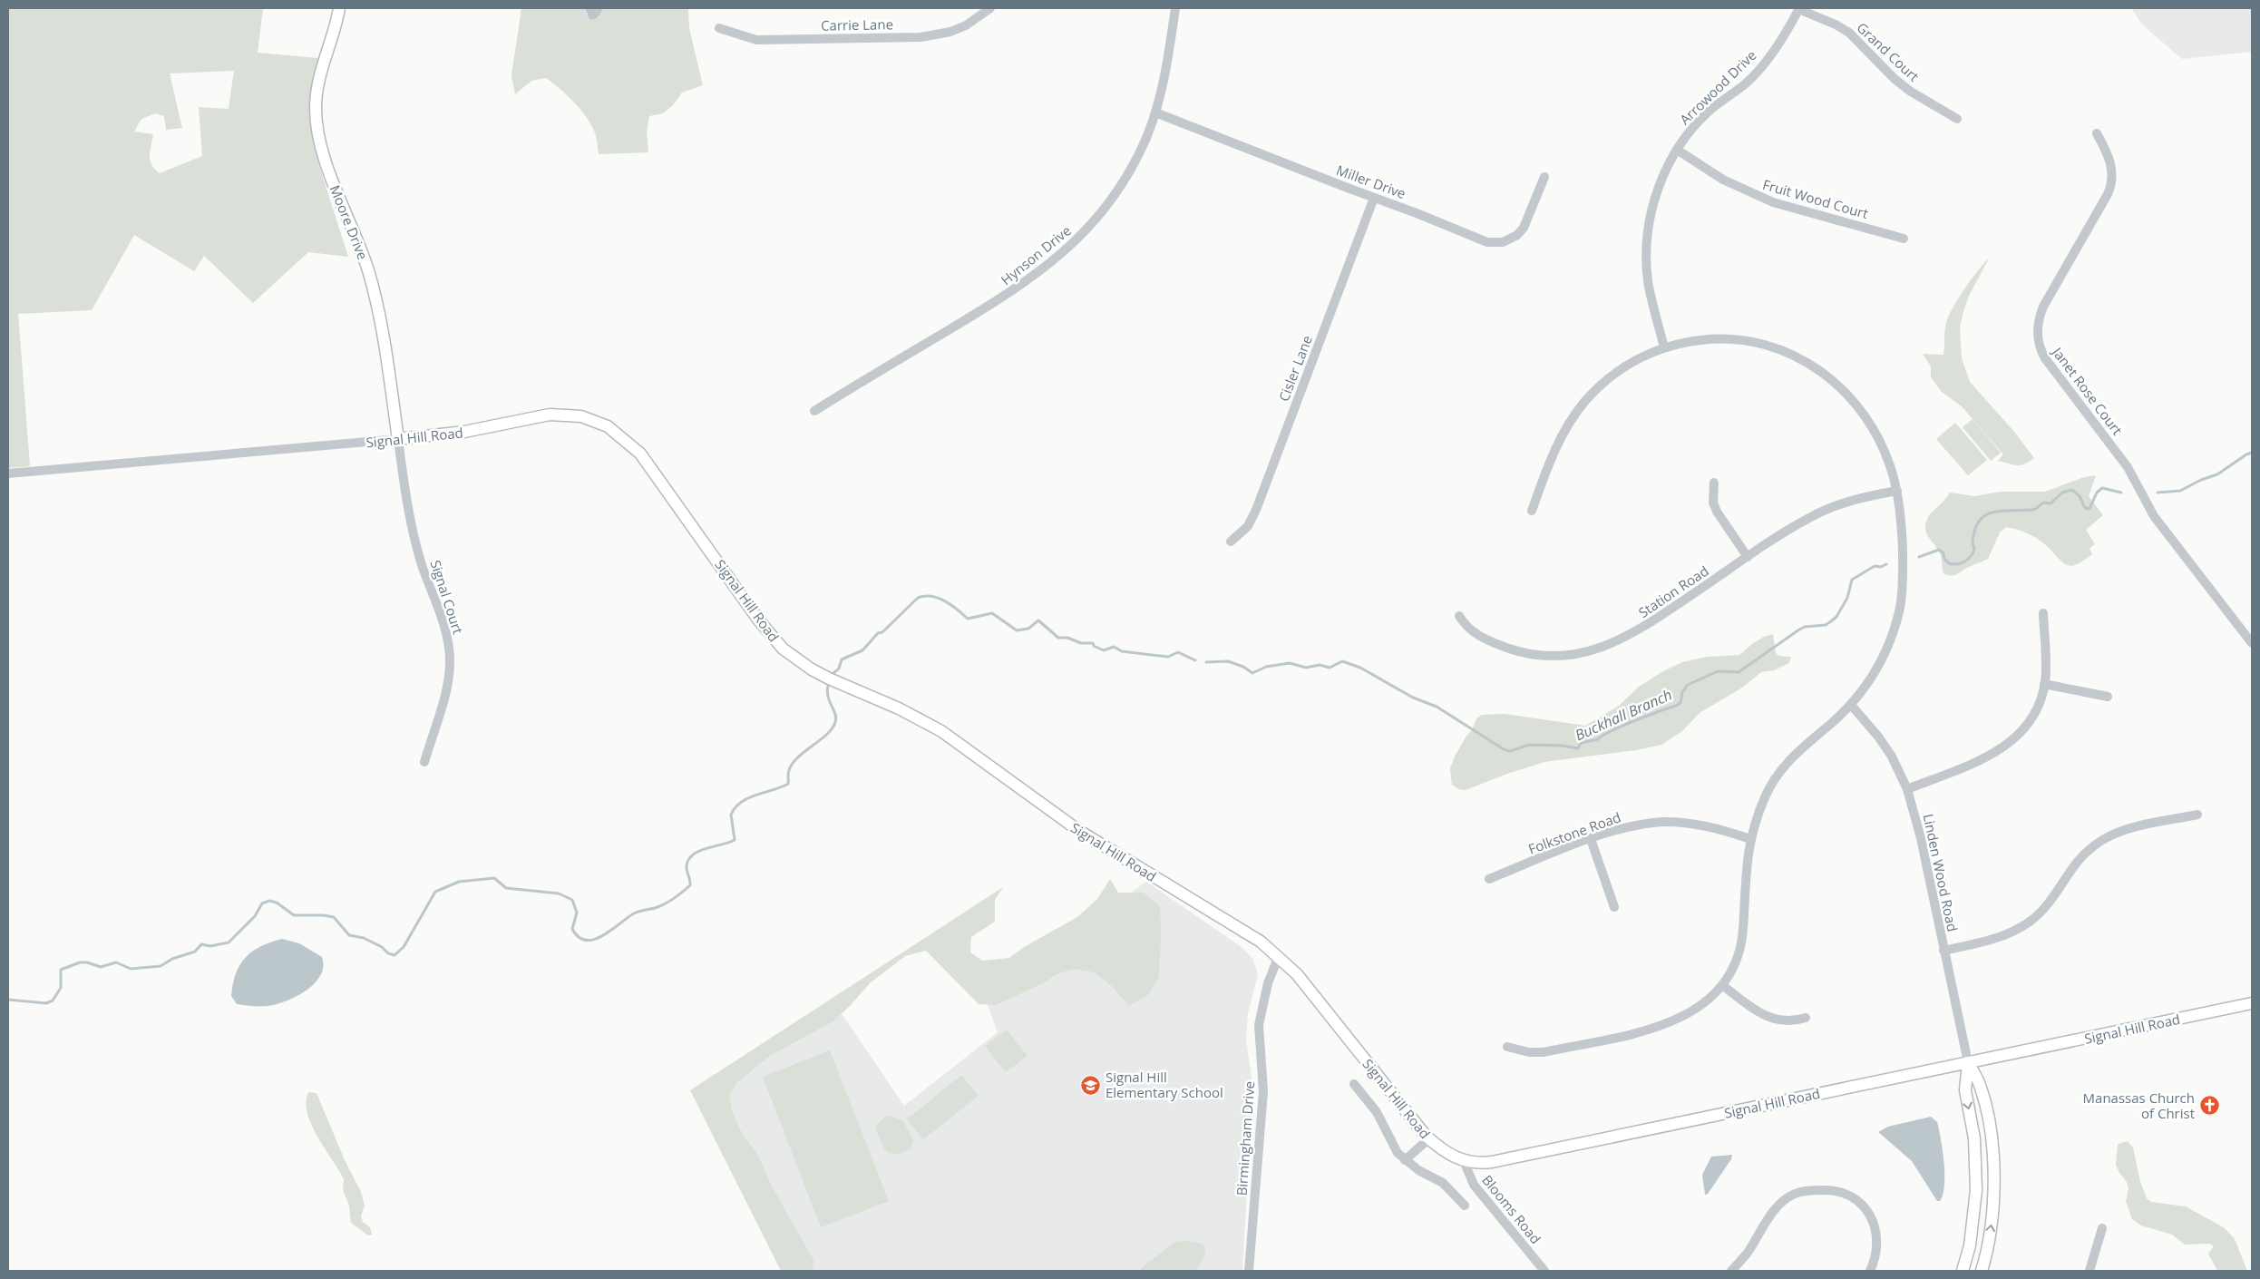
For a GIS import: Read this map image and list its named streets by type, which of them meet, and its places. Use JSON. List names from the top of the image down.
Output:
{
  "streets": {
    "main road": ["Moore Drive", "Signal Hill Road"],
    "street": [
      "Carrie Lane",
      "Grand Court",
      "Arrowood Drive",
      "Miller Drive",
      "Fruit Wood Court",
      "Hynson Drive",
      "Cisler Lane",
      "Janet Rose Court",
      "Station Road",
      "Signal Court",
      "Folkstone Road",
      "Linden Wood Road",
      "Birmingham Drive",
      "Blooms Road"
    ]
  },
  "crossings": [
    ["Grand Court", "Arrowood Drive"],
    ["Arrowood Drive", "Fruit Wood Court"],
    ["Miller Drive", "Hynson Drive"],
    ["Miller Drive", "Cisler Lane"],
    ["Moore Drive", "Signal Hill Road"],
    ["Moore Drive", "Signal Court"],
    ["Signal Hill Road", "Signal Court"],
    ["Signal Hill Road", "Linden Wood Road"],
    ["Signal Hill Road", "Birmingham Drive"],
    ["Signal Hill Road", "Blooms Road"]
  ],
  "water": ["Buckhall Branch"],
  "places": {
    "school or university": ["Signal Hill Elementary School"],
    "church": ["Manassas Church of Christ"]
  }
}
